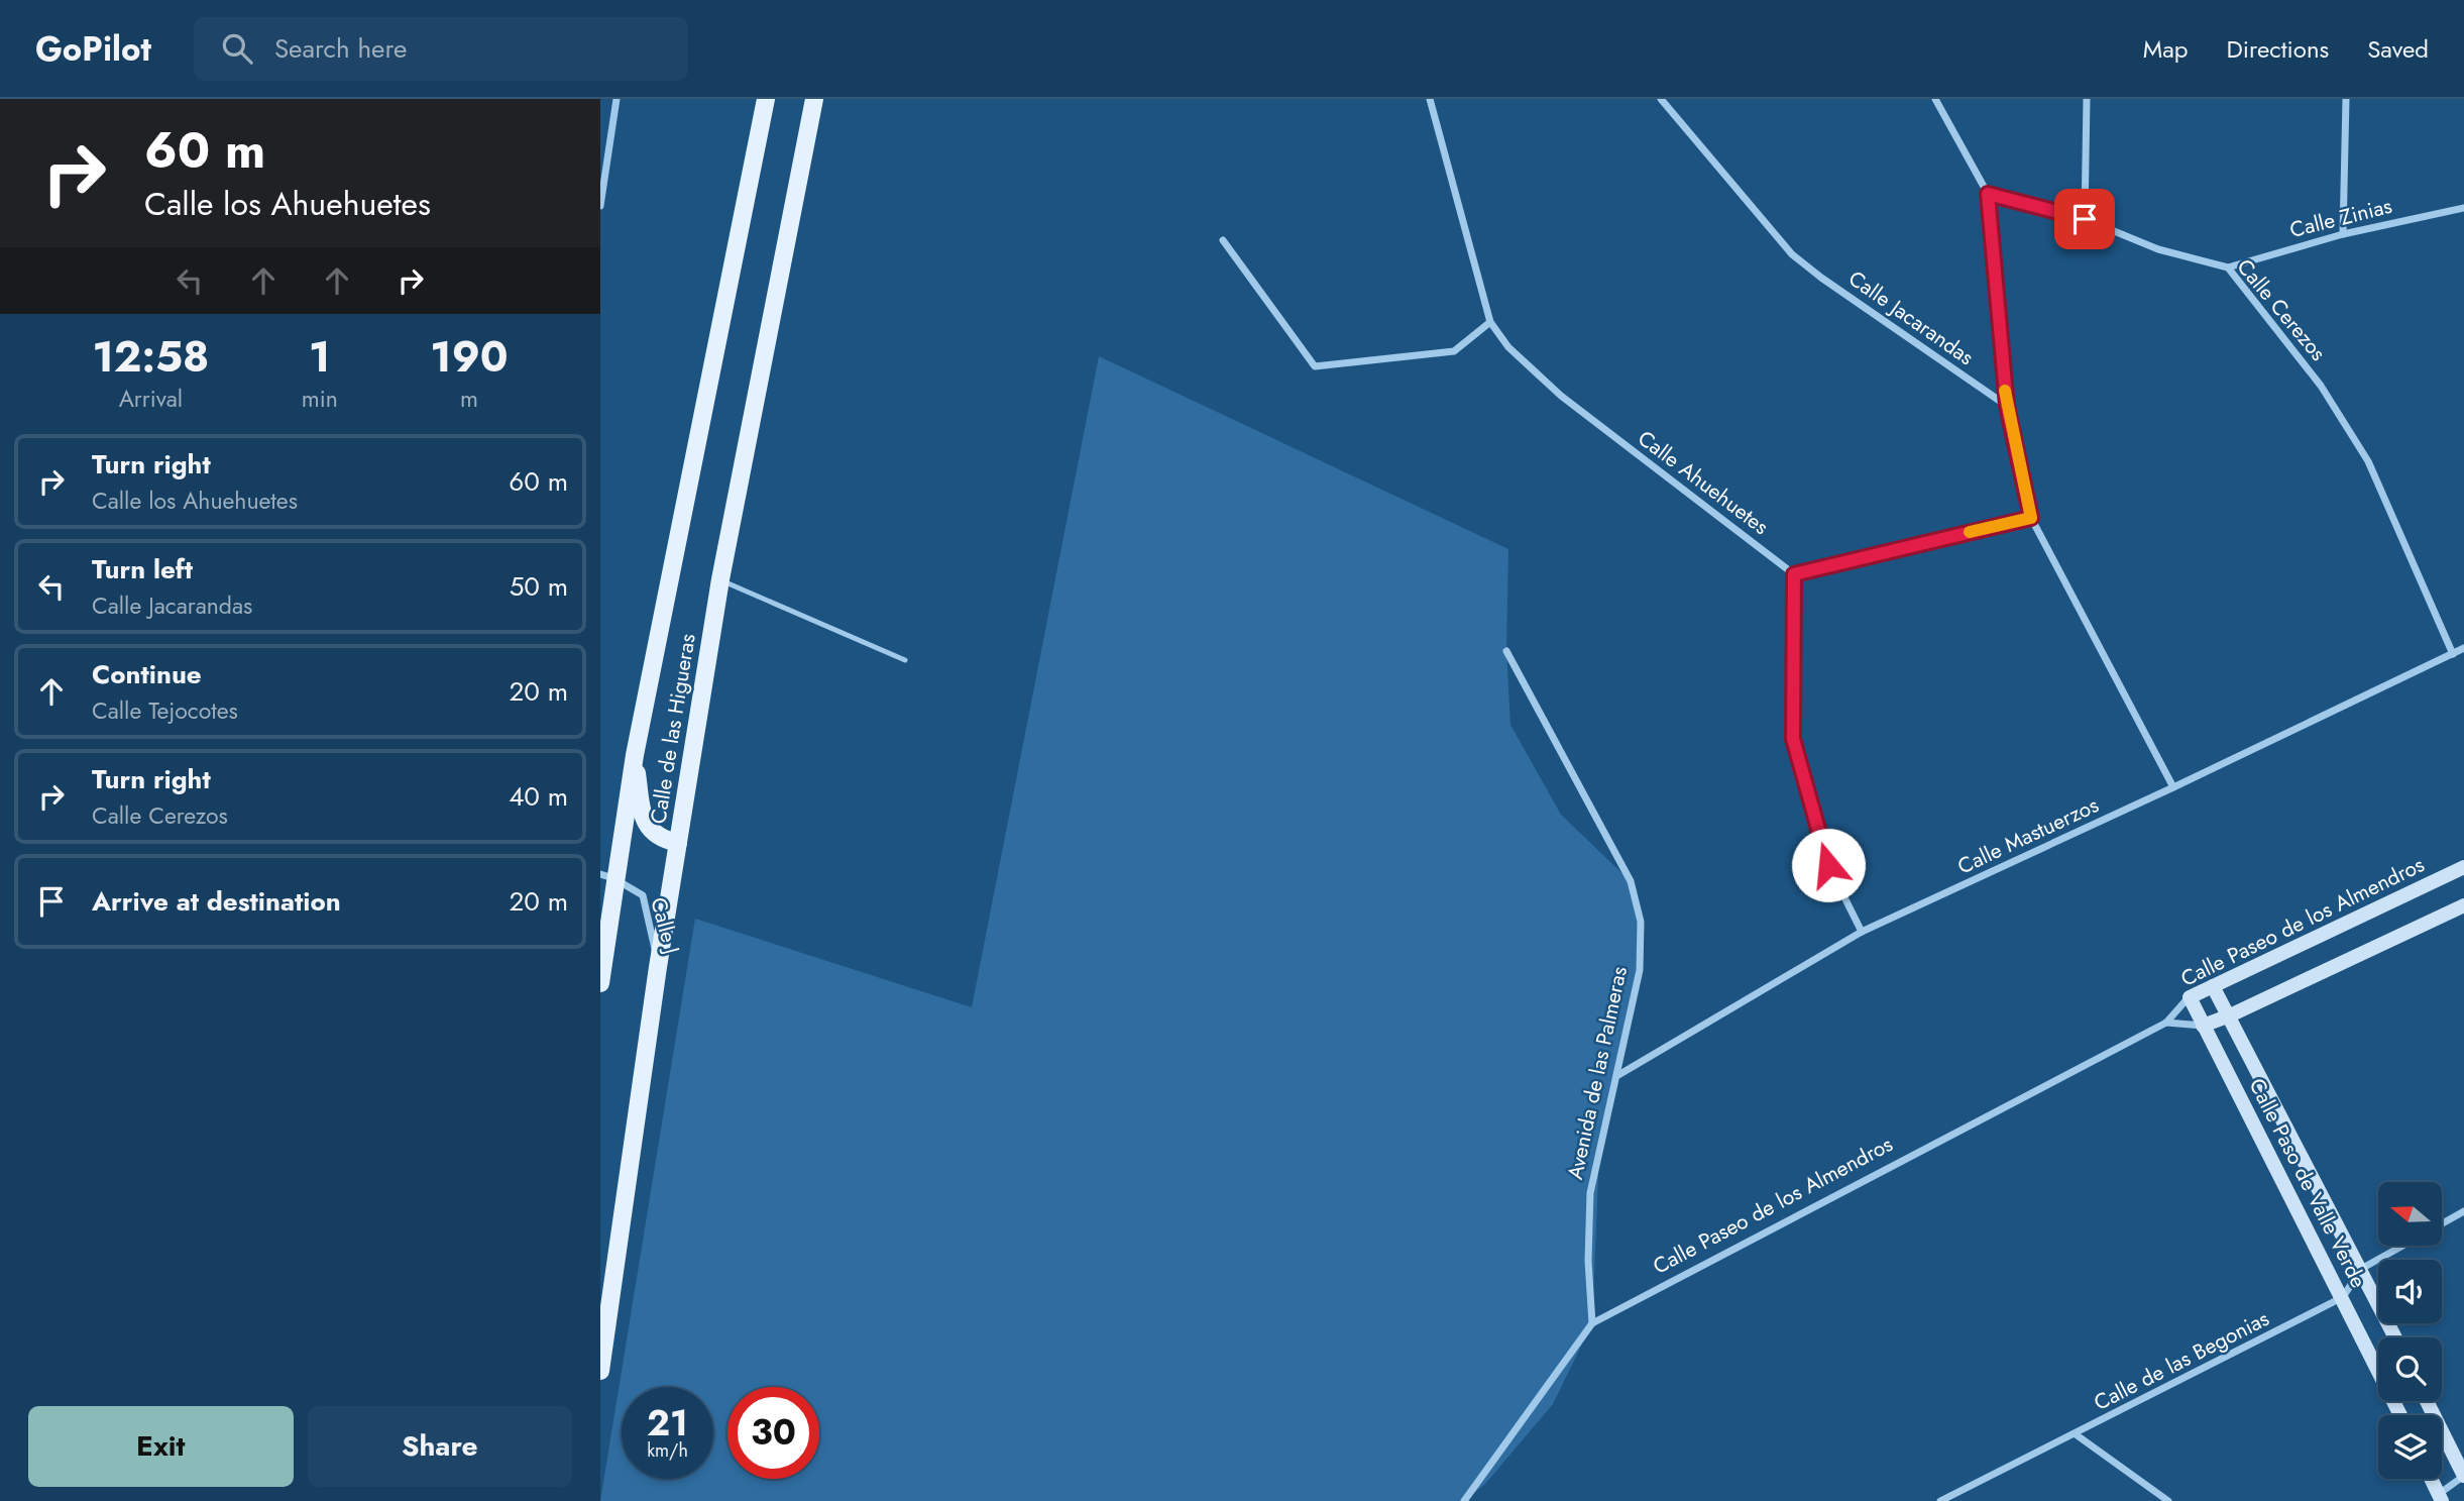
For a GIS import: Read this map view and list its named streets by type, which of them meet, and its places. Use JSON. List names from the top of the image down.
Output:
{
  "streets": {
    "main road": ["Calle de las Higueras"],
    "street": [
      "Calle Zinias",
      "Calle Cerezos",
      "Calle Jacarandas",
      "Calle Ahuehuetes",
      "Calle Mastuerzos",
      "Calle Paseo de los Almendros",
      "Calle J",
      "Avenida de las Palmeras",
      "Calle Paso de Valle Verde",
      "Calle de las Begonias"
    ]
  },
  "crossings": [
    ["Calle Zinias", "Calle Cerezos"],
    ["Calle Cerezos", "Calle Mastuerzos"],
    ["Calle de las Higueras", "Calle J"],
    ["Calle Mastuerzos", "Avenida de las Palmeras"],
    ["Calle Paseo de los Almendros", "Avenida de las Palmeras"],
    ["Calle Paseo de los Almendros", "Calle Paso de Valle Verde"],
    ["Calle Paso de Valle Verde", "Calle de las Begonias"]
  ],
  "north": "left",
  "page": {
    "header": "GoPilot",
    "search": "Search here",
    "nav": ["Map", "Directions", "Saved"],
    "turn": ["60 m", "Calle los Ahuehuetes"],
    "eta": [
      "12:58",
      "Arrival",
      "1",
      "min",
      "190",
      "m"
    ],
    "list": [
      {
        "name": "Turn right",
        "note": "Calle los Ahuehuetes",
        "value": "60 m"
      },
      {
        "name": "Turn left",
        "note": "Calle Jacarandas",
        "value": "50 m"
      },
      {
        "name": "Continue",
        "note": "Calle Tejocotes",
        "value": "20 m"
      },
      {
        "name": "Turn right",
        "note": "Calle Cerezos",
        "value": "40 m"
      },
      {
        "name": "Arrive at destination",
        "value": "20 m"
      }
    ],
    "speed": "21 km/h",
    "limit": "30",
    "buttons": ["Exit", "Share"]
  }
}
